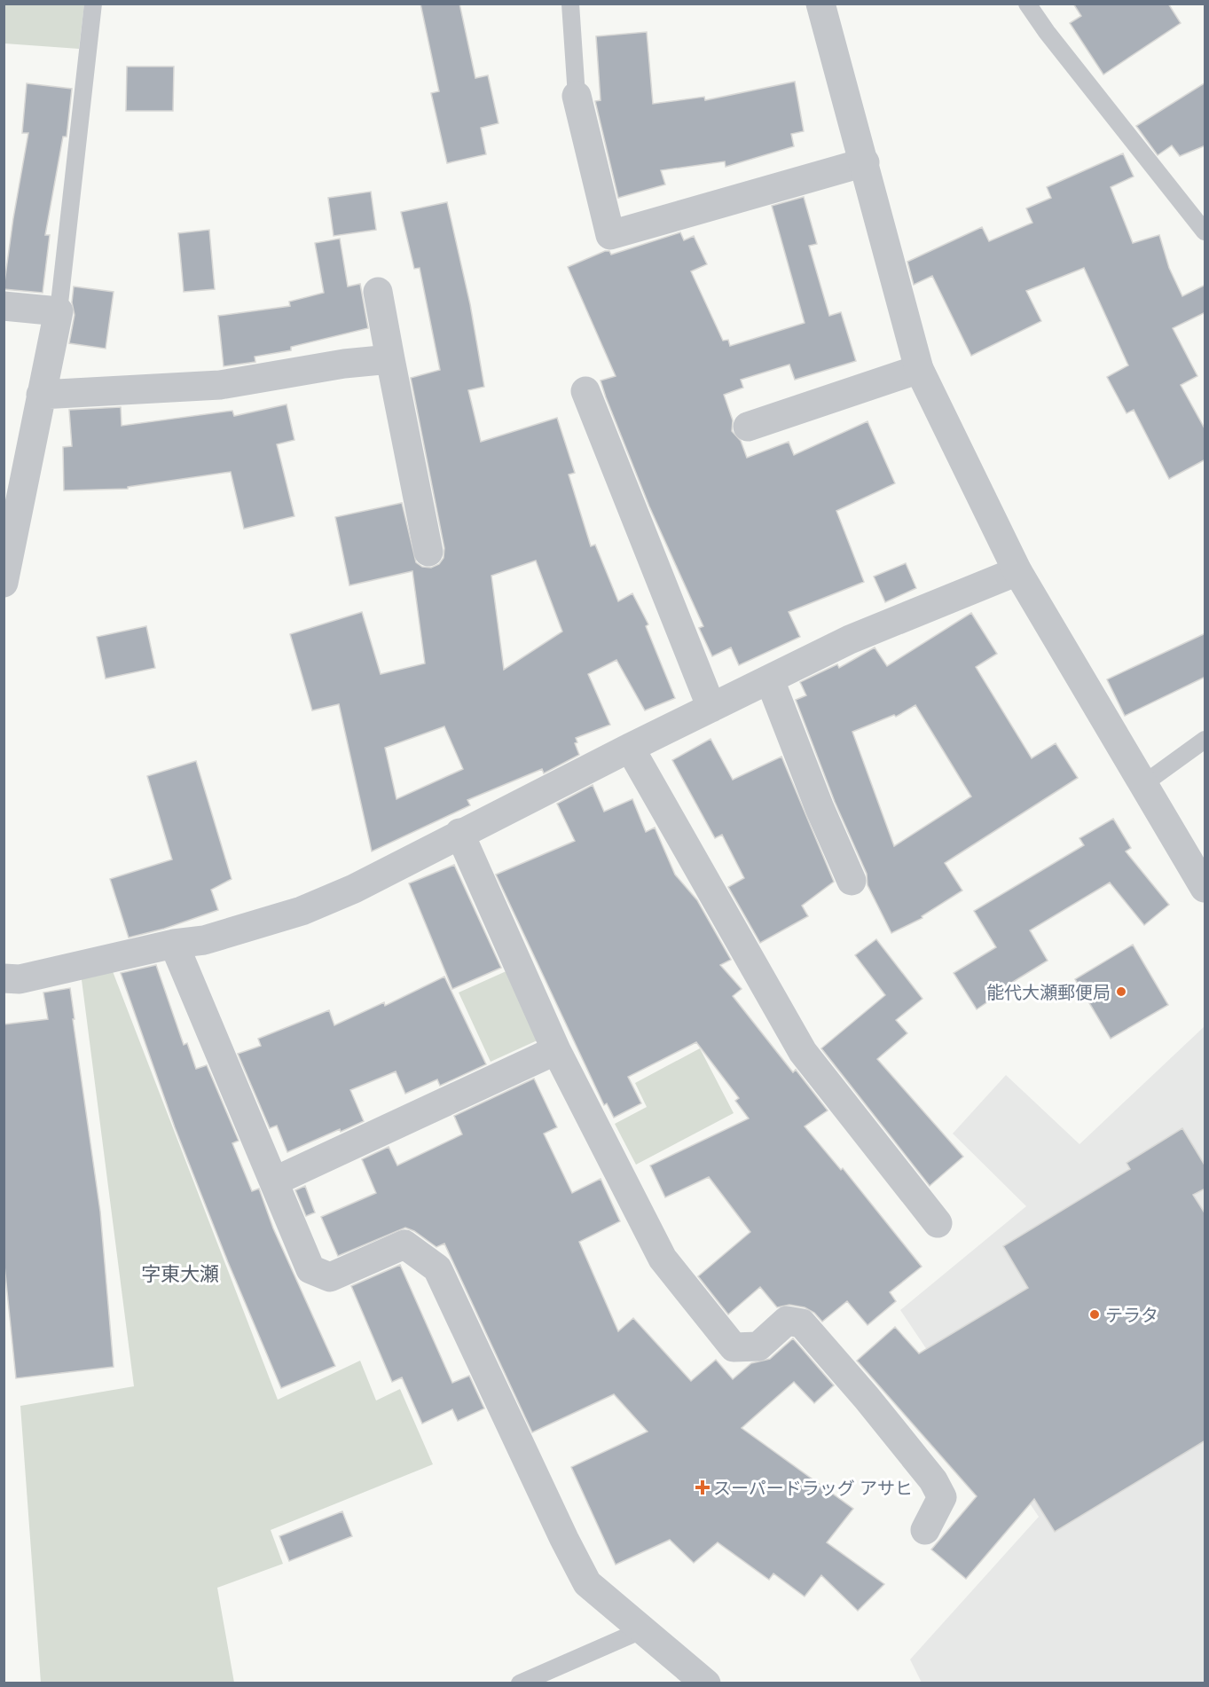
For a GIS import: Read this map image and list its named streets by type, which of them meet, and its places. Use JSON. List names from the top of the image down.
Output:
{
  "districts": ["字東大瀬"],
  "places": {
    "other": ["能代大瀬郵便局", "テラタ"],
    "health": ["スーパードラッグ アサヒ"]
  }
}
